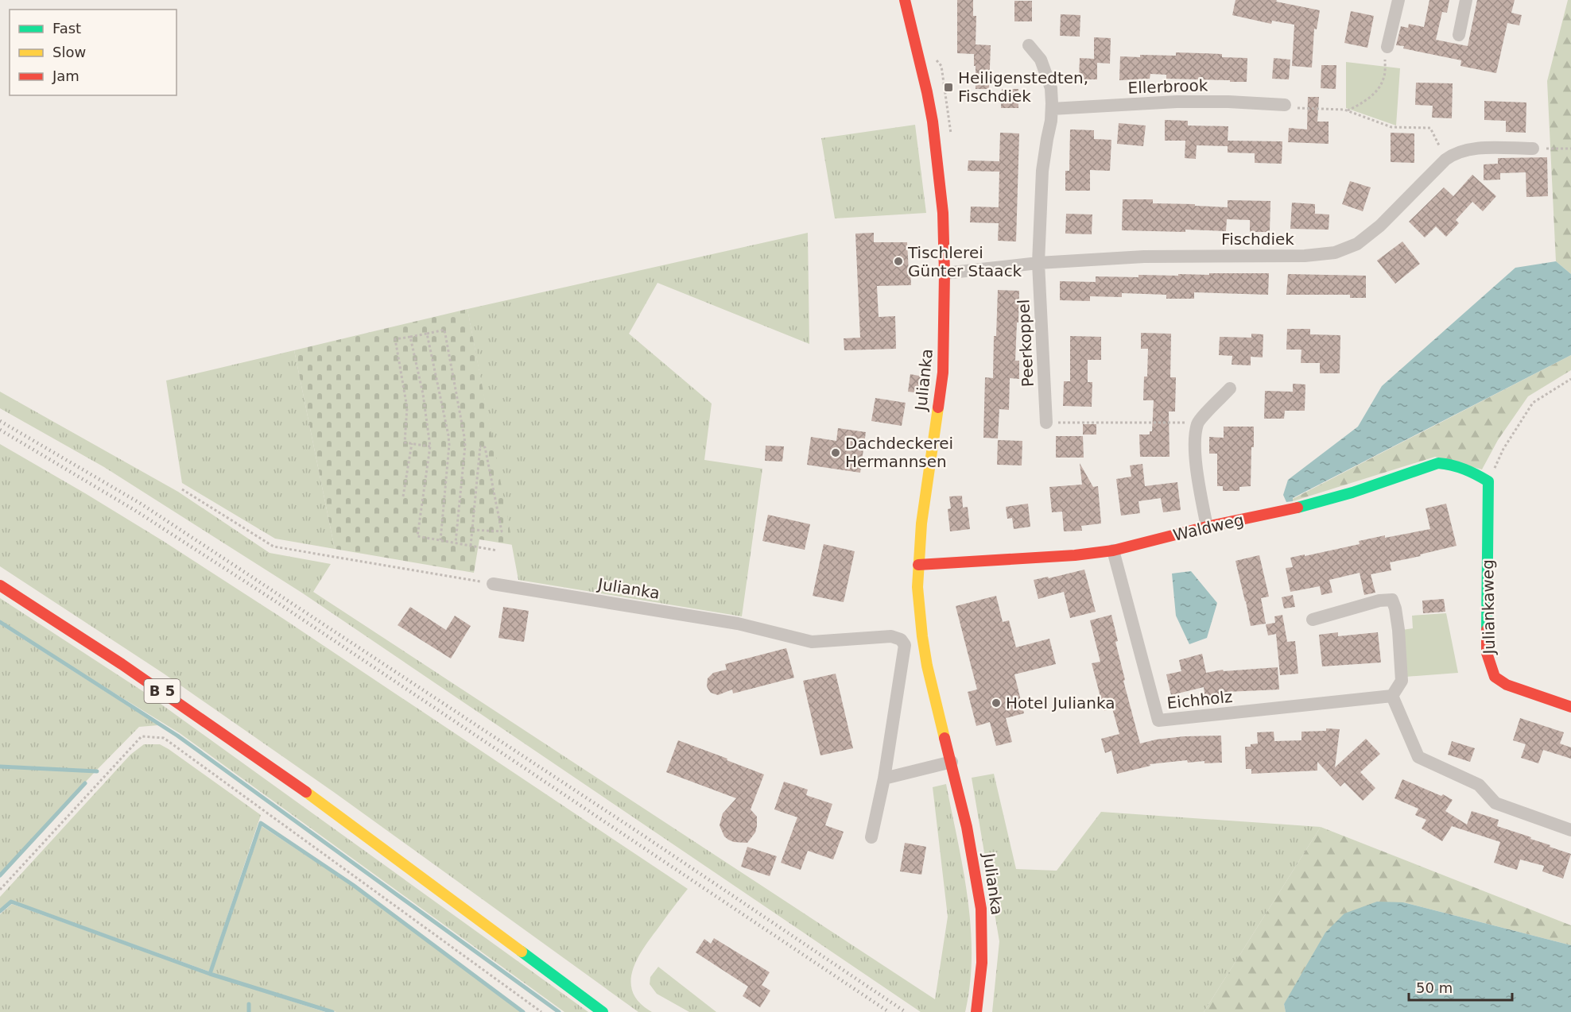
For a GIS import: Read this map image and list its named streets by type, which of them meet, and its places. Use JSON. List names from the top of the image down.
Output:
{
  "streets": {
    "main road": [
      "Julianka",
      "Waldweg",
      "Juliankaweg",
      "B 5"
    ],
    "street": [
      "Ellerbrook",
      "Fischdiek",
      "Peerkoppel",
      "Eichholz"
    ]
  },
  "crossings": [
    ["Fischdiek", "Peerkoppel"],
    ["Fischdiek", "Julianka"],
    ["Julianka", "Waldweg"],
    ["Waldweg", "Juliankaweg"],
    ["Waldweg", "Eichholz"]
  ],
  "places": {
    "transit": ["Heiligenstedten, Fischdiek"],
    "other": ["Tischlerei Günter Staack", "Dachdeckerei Hermannsen", "Hotel Julianka"]
  },
  "legend": ["Fast", "Slow", "Jam"],
  "scale_bar": "50 m"
}
